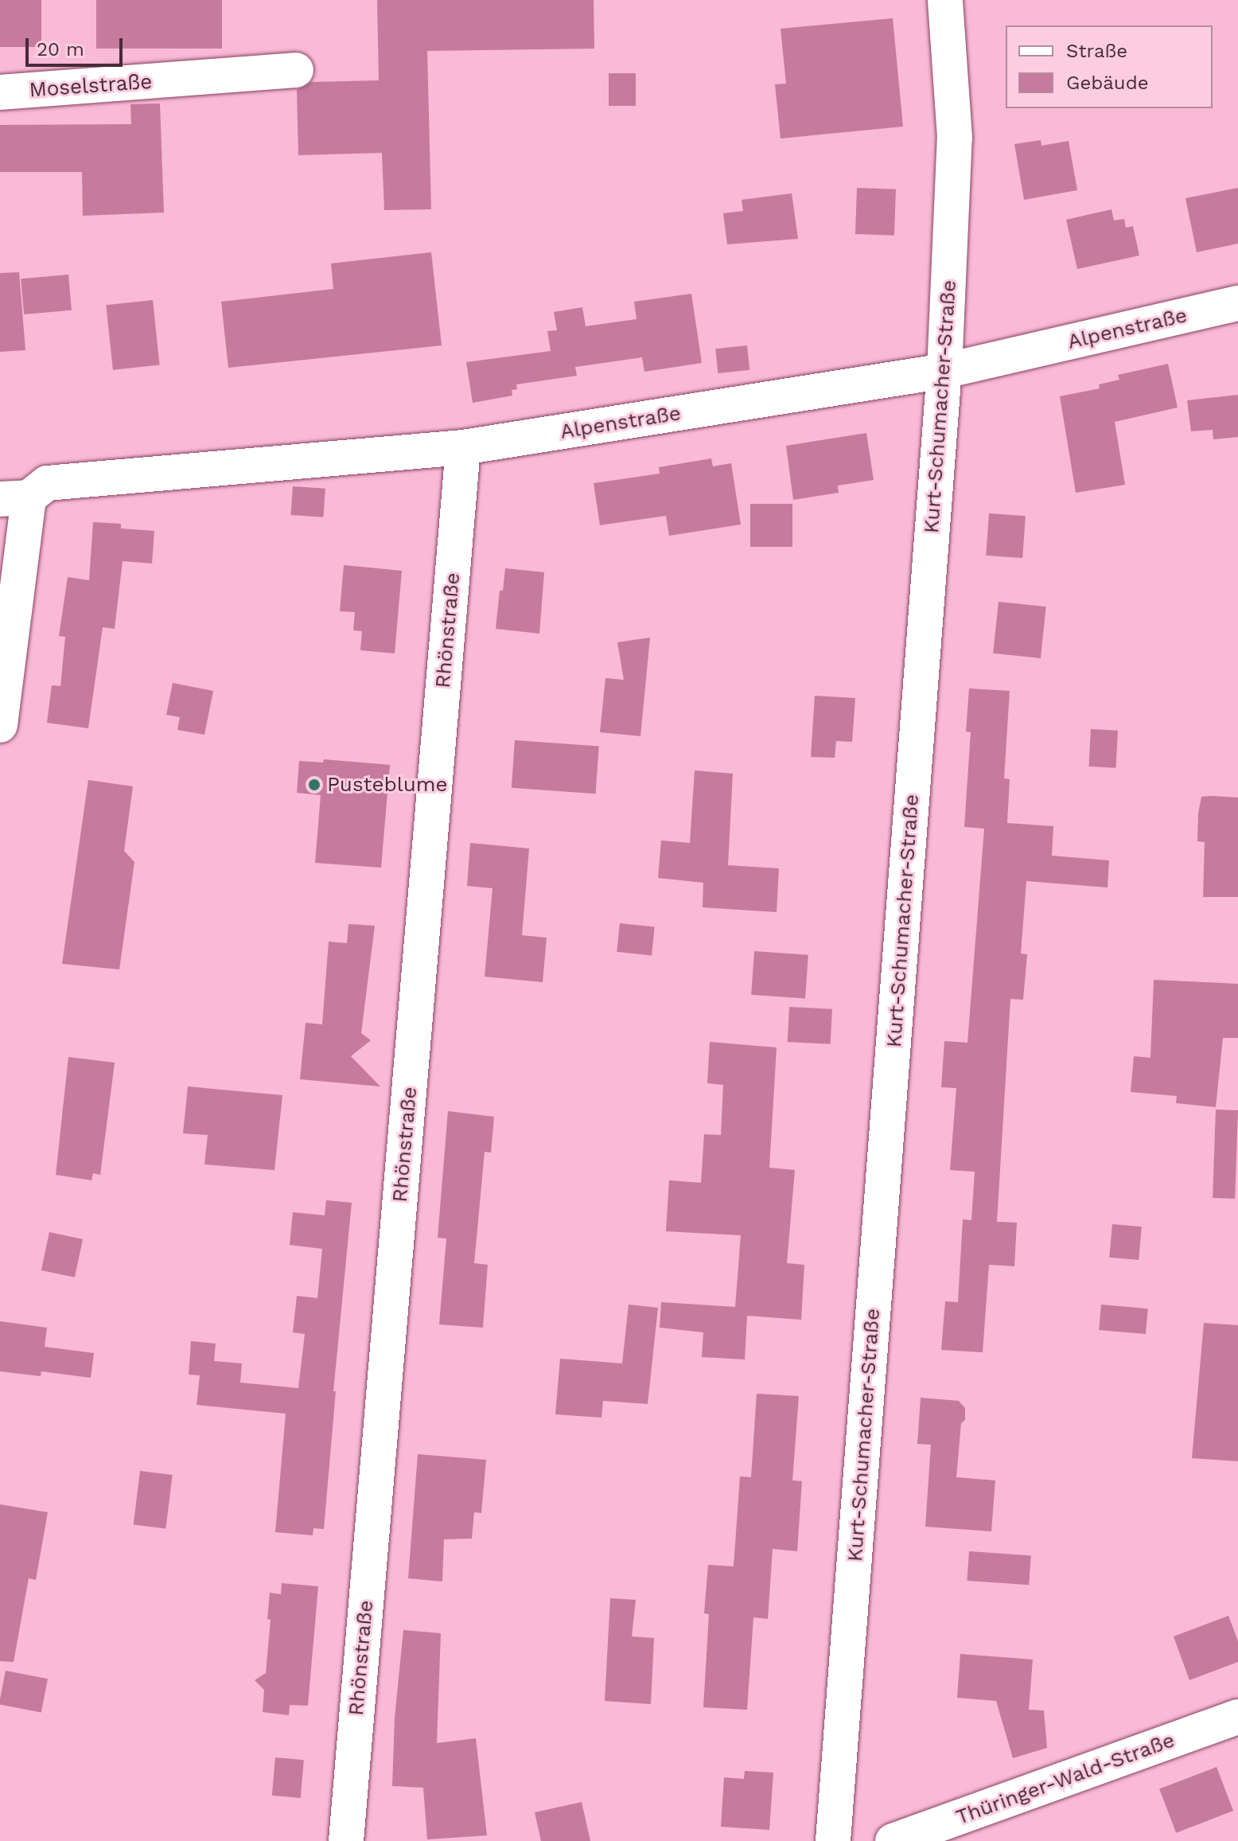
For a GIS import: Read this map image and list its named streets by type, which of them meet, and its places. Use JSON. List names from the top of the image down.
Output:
{
  "streets": {
    "street": [
      "Moselstraße",
      "Alpenstraße",
      "Kurt-Schumacher-Straße",
      "Rhönstraße",
      "Thüringer-Wald-Straße"
    ]
  },
  "crossings": [
    ["Alpenstraße", "Kurt-Schumacher-Straße"],
    ["Alpenstraße", "Rhönstraße"]
  ],
  "places": ["Pusteblume"],
  "legend": ["Straße", "Gebäude"],
  "scale_bar": "20 m"
}
